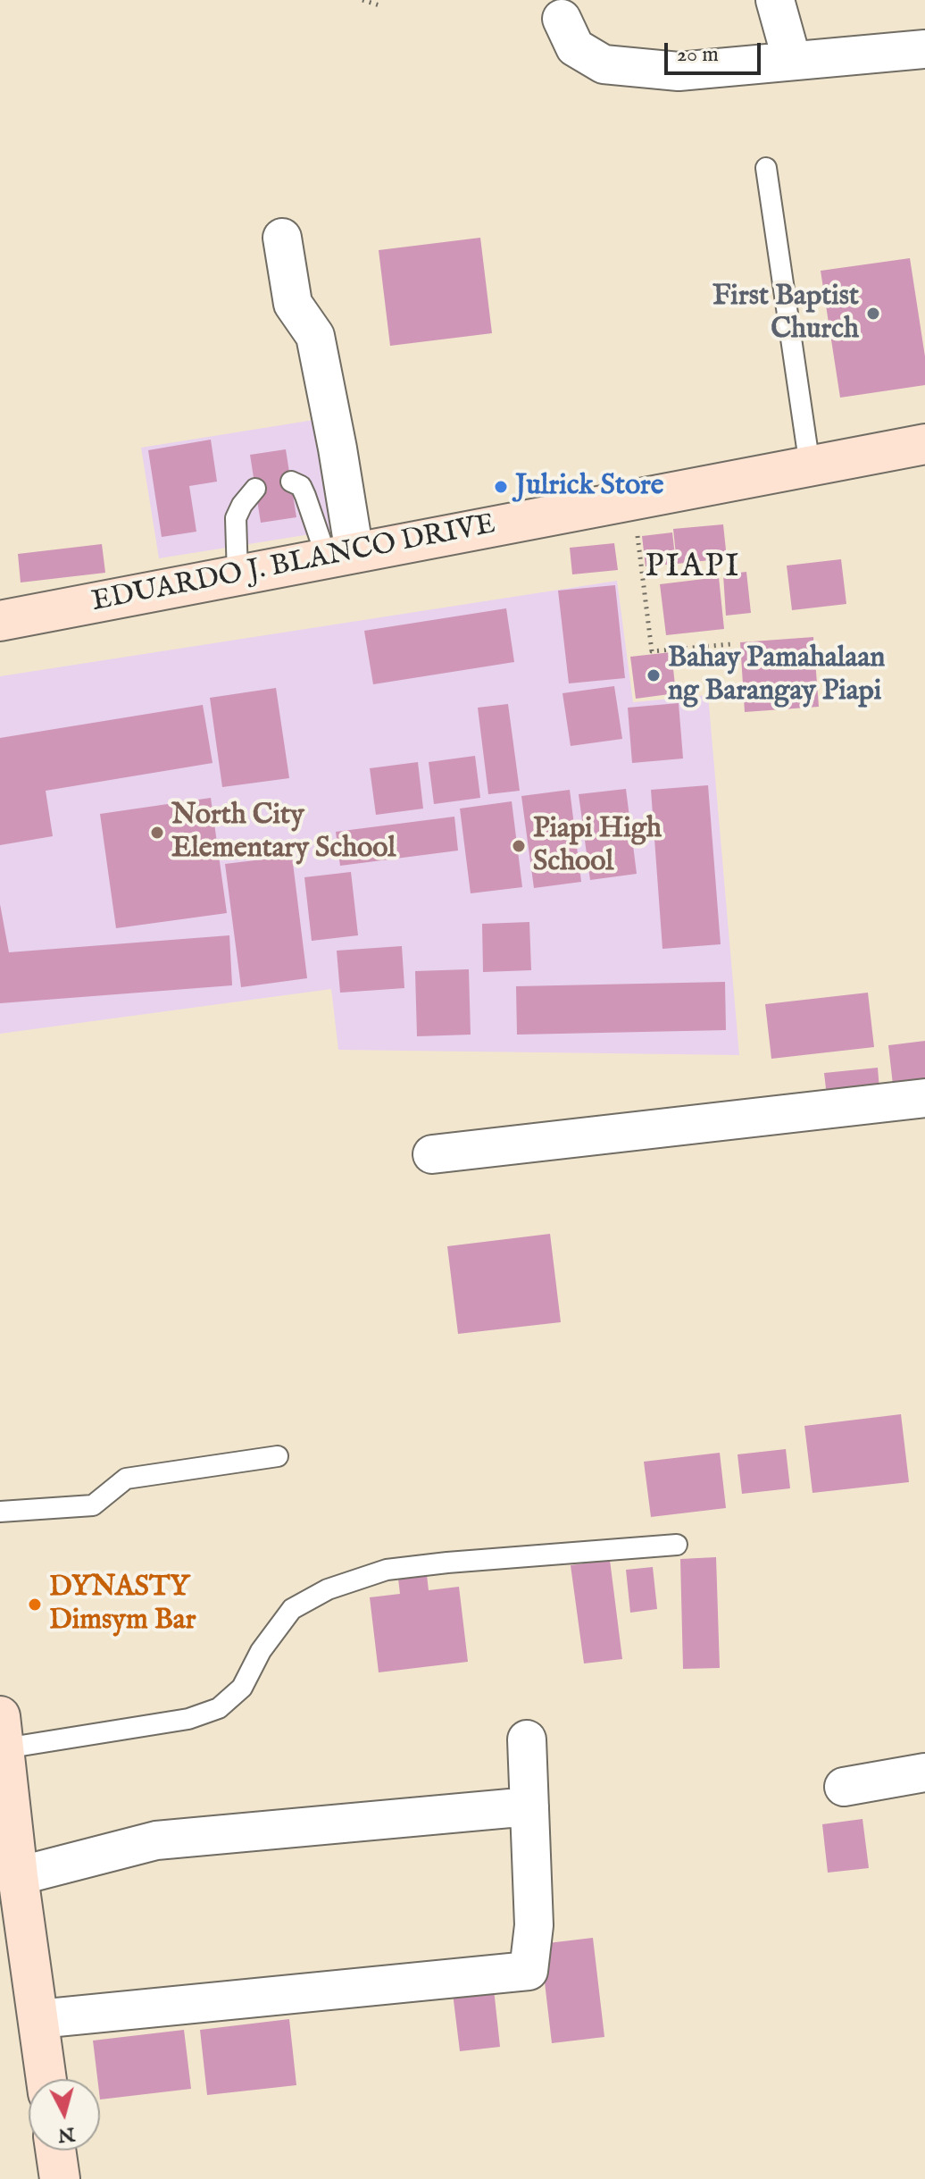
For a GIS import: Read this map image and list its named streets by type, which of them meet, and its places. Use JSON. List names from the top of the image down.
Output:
{
  "streets": {
    "main road": ["EDUARDO J. BLANCO DRIVE"]
  },
  "districts": ["PIAPI"],
  "places": [
    "First Baptist Church",
    "Julrick Store",
    "Bahay Pamahalaan ng Barangay Piapi",
    "North City Elementary School",
    "Piapi High School",
    "DYNASTY Dimsym Bar"
  ],
  "scale_bar": "20 m",
  "north": "bottom"
}
